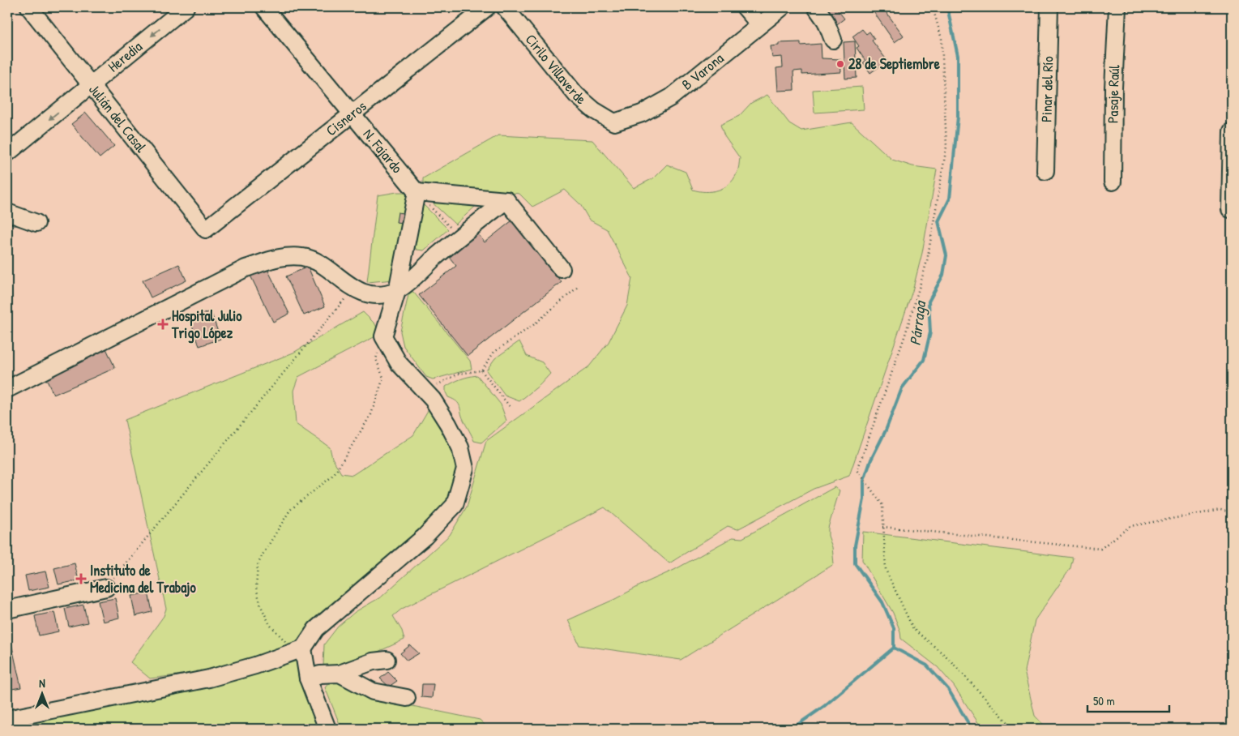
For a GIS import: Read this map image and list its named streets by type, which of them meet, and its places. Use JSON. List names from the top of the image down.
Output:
{
  "streets": {
    "street": [
      "Heredia",
      "Cirilo Villaverde",
      "B Varona",
      "Pinar del Río",
      "Pasaje Raúl",
      "Cisneros",
      "Julián del Casal",
      "N. Fajardo"
    ]
  },
  "crossings": [
    ["Heredia", "Julián del Casal"],
    ["Cirilo Villaverde", "B Varona"],
    ["Cisneros", "Julián del Casal"],
    ["Cisneros", "N. Fajardo"]
  ],
  "one_way": ["Heredia"],
  "water": ["Párraga"],
  "places": {
    "other": ["28 de Septiembre"],
    "health": ["Hospital Julio Trigo López", "Instituto de Medicina del Trabajo"]
  },
  "scale_bar": "50 m",
  "north": "top"
}
